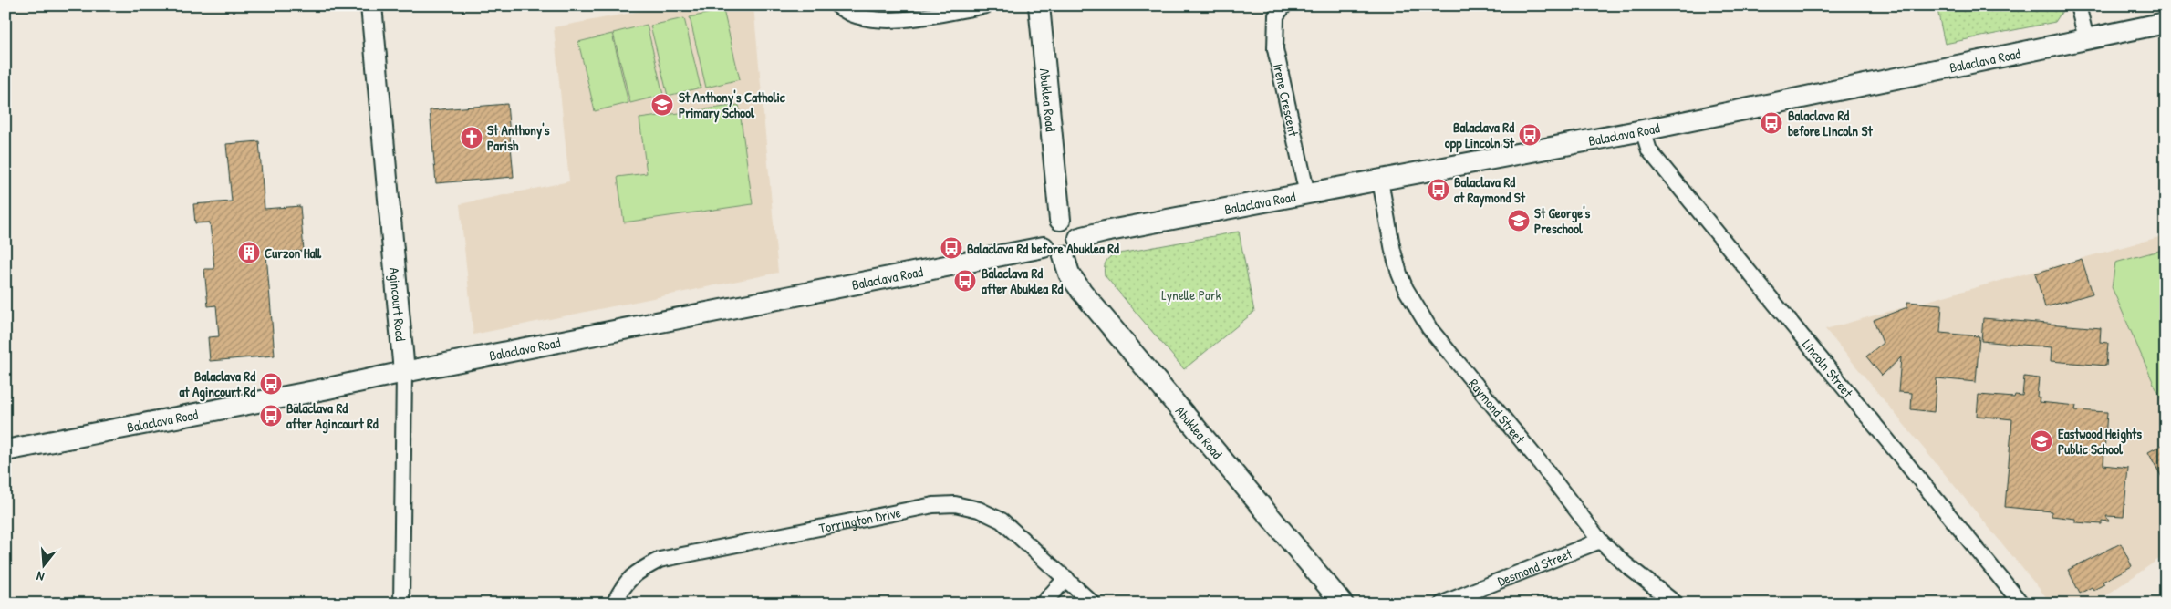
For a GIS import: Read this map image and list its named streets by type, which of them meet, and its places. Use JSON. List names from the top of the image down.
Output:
{
  "streets": {
    "main road": ["Balaclava Road", "Abuklea Road", "Agincourt Road"],
    "street": [
      "Irene Crescent",
      "Lincoln Street",
      "Raymond Street",
      "Torrington Drive",
      "Desmond Street"
    ]
  },
  "crossings": [
    ["Balaclava Road", "Abuklea Road"],
    ["Balaclava Road", "Irene Crescent"],
    ["Balaclava Road", "Agincourt Road"],
    ["Balaclava Road", "Lincoln Street"],
    ["Balaclava Road", "Raymond Street"],
    ["Raymond Street", "Desmond Street"]
  ],
  "parks": ["Lynelle Park"],
  "places": {
    "school or university": ["St Anthony's Catholic Primary School", "St George's Preschool", "Eastwood Heights Public School"],
    "bus stop": [
      "Balaclava Rd before Lincoln St",
      "Balaclava Rd opp Lincoln St",
      "Balaclava Rd at Raymond St",
      "Balaclava Rd before Abuklea Rd",
      "Balaclava Rd after Abuklea Rd",
      "Balaclava Rd at Agincourt Rd",
      "Balaclava Rd after Agincourt Rd"
    ],
    "church": ["St Anthony's Parish"],
    "building": ["Curzon Hall"]
  },
  "north": "bottom"
}
